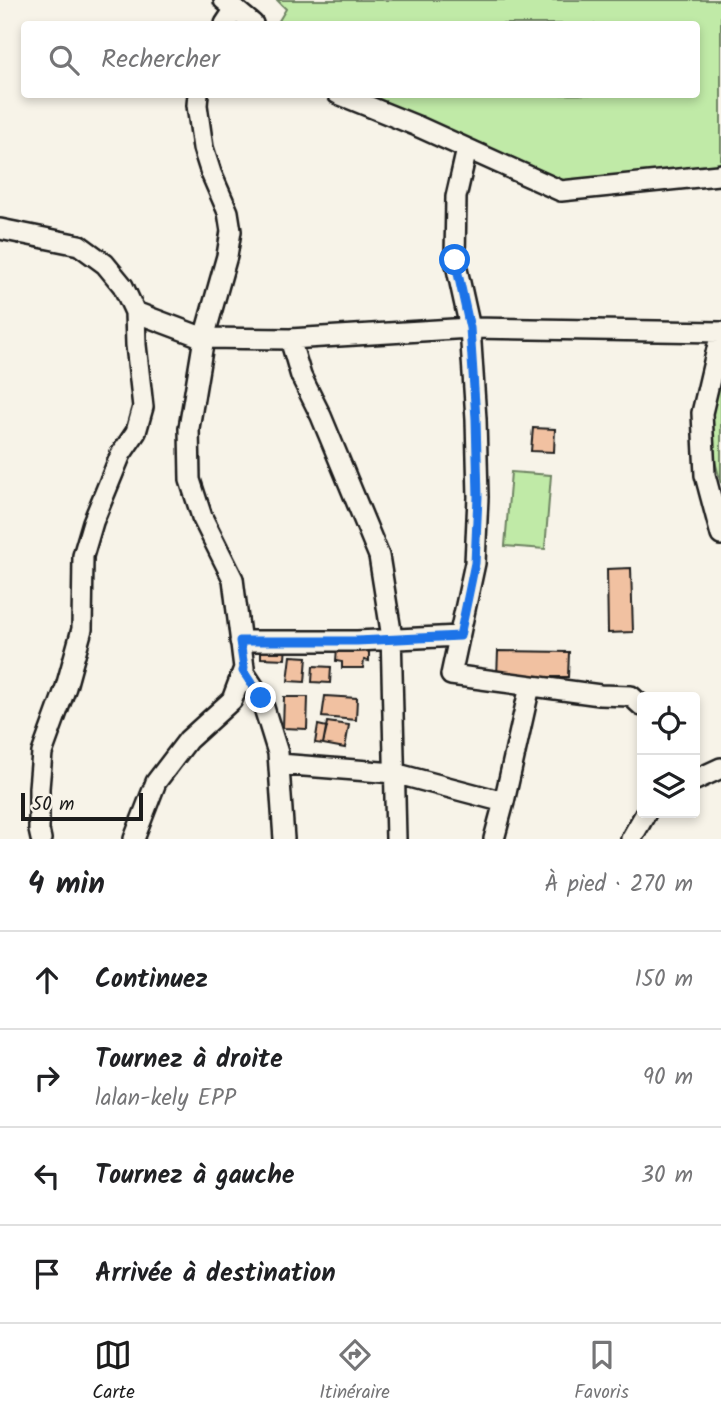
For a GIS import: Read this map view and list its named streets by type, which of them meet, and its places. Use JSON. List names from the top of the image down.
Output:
{
  "scale_bar": "50 m",
  "page": {
    "search": "Rechercher",
    "scale": "50 m",
    "heading": ["4 min", "À pied · 270 m"],
    "list": [
      ["Continuez", "150 m"],
      ["Tournez à droite", "lalan-kely EPP", "90 m"],
      ["Tournez à gauche", "30 m"],
      "Arrivée à destination"
    ],
    "nav": ["Carte", "Itinéraire", "Favoris"]
  }
}
